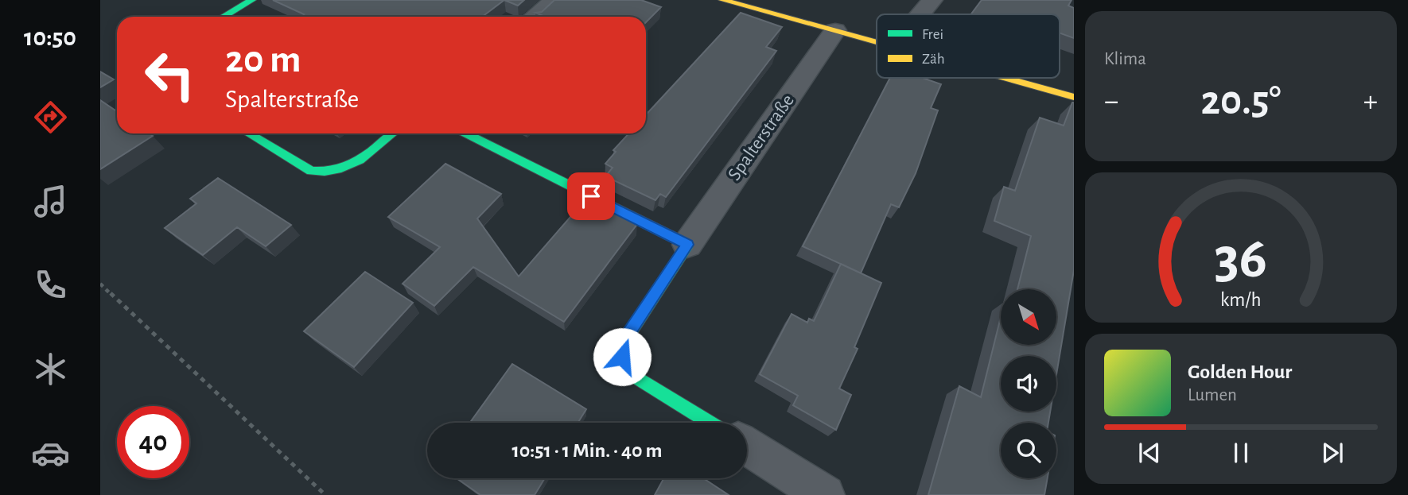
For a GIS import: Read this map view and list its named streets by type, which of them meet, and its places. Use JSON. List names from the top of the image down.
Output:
{
  "streets": {
    "street": ["Spalterstraße"]
  },
  "legend": ["Frei", "Zäh"],
  "north": "bottom right",
  "page": {
    "tabs": "10:50",
    "tile": "Klima",
    "turn": ["20 m", "Spalterstraße"],
    "heat": ["−", "20.5°", "+"],
    "song": ["Golden Hour", "Lumen"],
    "limit": "40",
    "trip": "10:51 · 1 Min. · 40 m",
    "gauge": ["36", "km/h"]
  }
}
